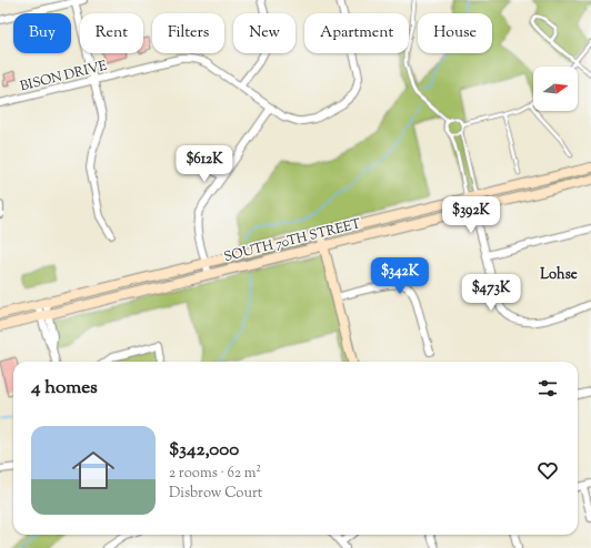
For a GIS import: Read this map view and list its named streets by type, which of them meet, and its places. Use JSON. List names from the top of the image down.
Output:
{
  "streets": {
    "main road": ["SOUTH 70TH STREET"],
    "street": ["BISON DRIVE"]
  },
  "districts": ["Lohse"],
  "north": "right",
  "page": {
    "chip": [
      "Buy",
      "Rent",
      "Filters",
      "New",
      "Apartment",
      "House"
    ],
    "price": [
      "$612K",
      "$392K",
      "$342K",
      "$473K"
    ],
    "heading": "4 homes",
    "list": [
      {
        "name": "$342,000",
        "note": "2 rooms · 62 m² · Disbrow Court"
      }
    ]
  }
}
